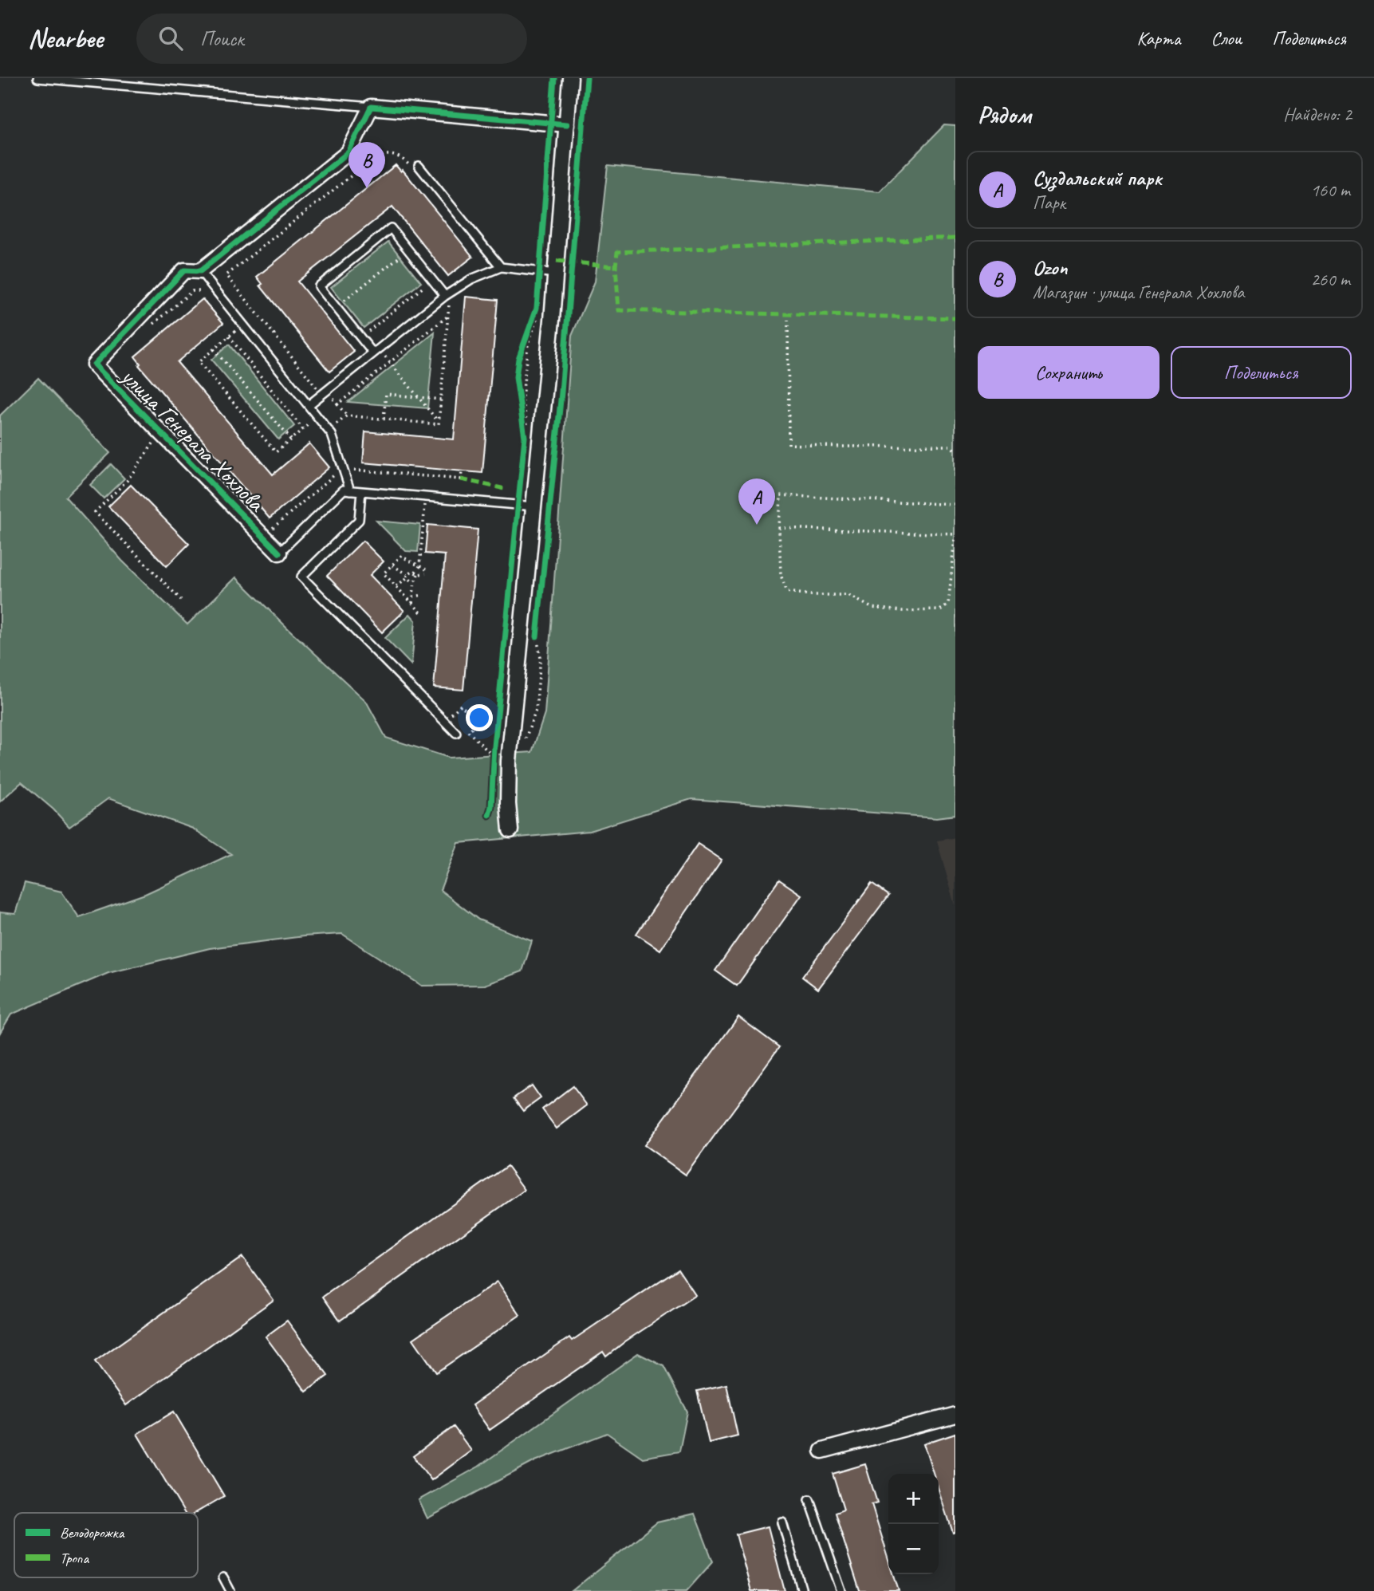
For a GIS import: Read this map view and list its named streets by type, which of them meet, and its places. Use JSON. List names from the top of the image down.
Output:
{
  "streets": {
    "street": ["улица Генерала Хохлова"]
  },
  "legend": ["Велодорожка", "Тропа"],
  "page": {
    "header": "Nearbee",
    "search": "Поиск",
    "nav": ["Карта", "Слои", "Поделиться"],
    "heading": ["Рядом", "Найдено: 2"],
    "pins": ["B", "A"],
    "list": [
      {
        "mark": "A",
        "name": "Суздальский парк",
        "note": "Парк",
        "value": "160 m"
      },
      {
        "mark": "B",
        "name": "Ozon",
        "note": "Магазин · улица Генерала Хохлова",
        "value": "260 m"
      }
    ],
    "buttons": ["Сохранить", "Поделиться"],
    "map_buttons": ["+", "−"]
  }
}
